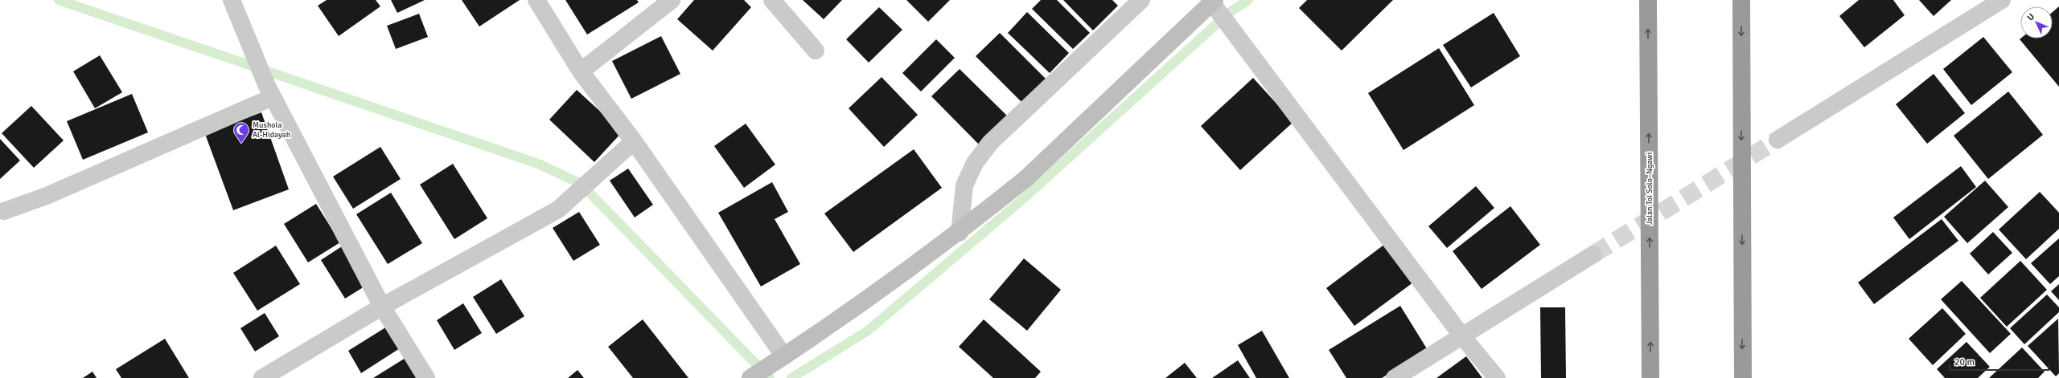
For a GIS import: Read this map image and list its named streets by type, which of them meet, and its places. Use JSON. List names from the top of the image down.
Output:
{
  "streets": {
    "highway": ["Jalan Tol Solo–Ngawi"]
  },
  "places": {
    "mosque": ["Mushola Al-Hidayah"]
  },
  "scale_bar": "20 m",
  "north": "top left"
}
